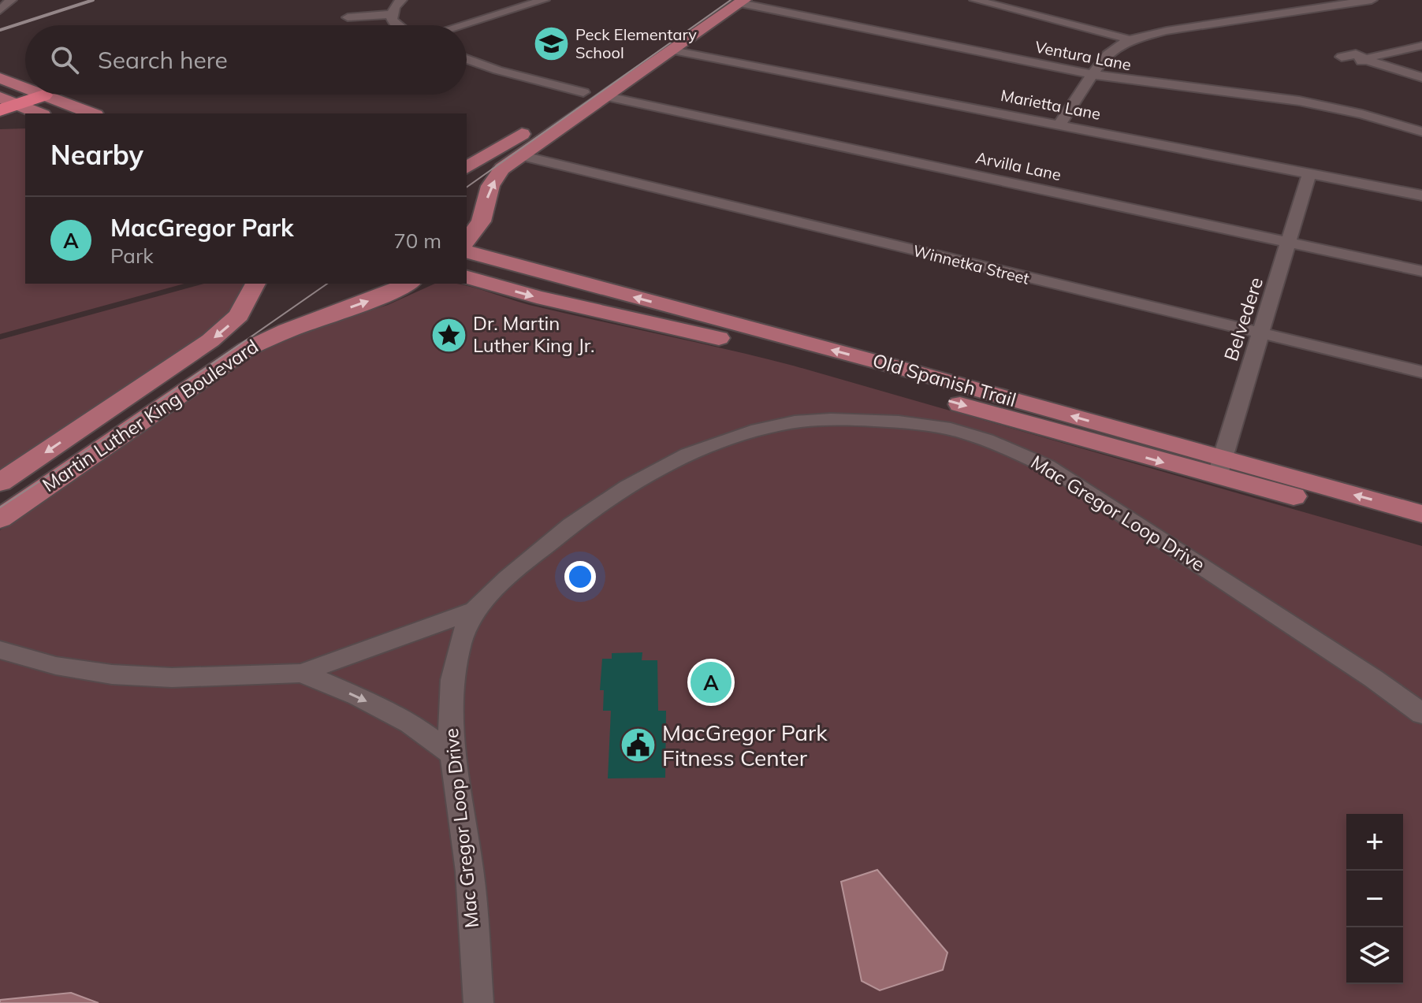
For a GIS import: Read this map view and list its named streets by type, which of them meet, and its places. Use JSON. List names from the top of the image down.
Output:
{
  "streets": {
    "main road": ["Old Spanish Trail", "Martin Luther King Boulevard"],
    "street": [
      "Ventura Lane",
      "Marietta Lane",
      "Arvilla Lane",
      "Winnetka Street",
      "Belvedere",
      "Mac Gregor Loop Drive"
    ]
  },
  "crossings": [
    ["Marietta Lane", "Belvedere"],
    ["Arvilla Lane", "Belvedere"],
    ["Winnetka Street", "Belvedere"],
    ["Belvedere", "Old Spanish Trail"]
  ],
  "places": {
    "school or university": ["Peck Elementary School"],
    "place": ["Dr. Martin Luther King Jr."],
    "public building": ["MacGregor Park Fitness Center"]
  },
  "page": {
    "search": "Search here",
    "heading": "Nearby",
    "list": [
      {
        "mark": "A",
        "name": "MacGregor Park",
        "note": "Park",
        "value": "70 m"
      }
    ],
    "pins": "A",
    "map_buttons": ["+", "−"]
  }
}
